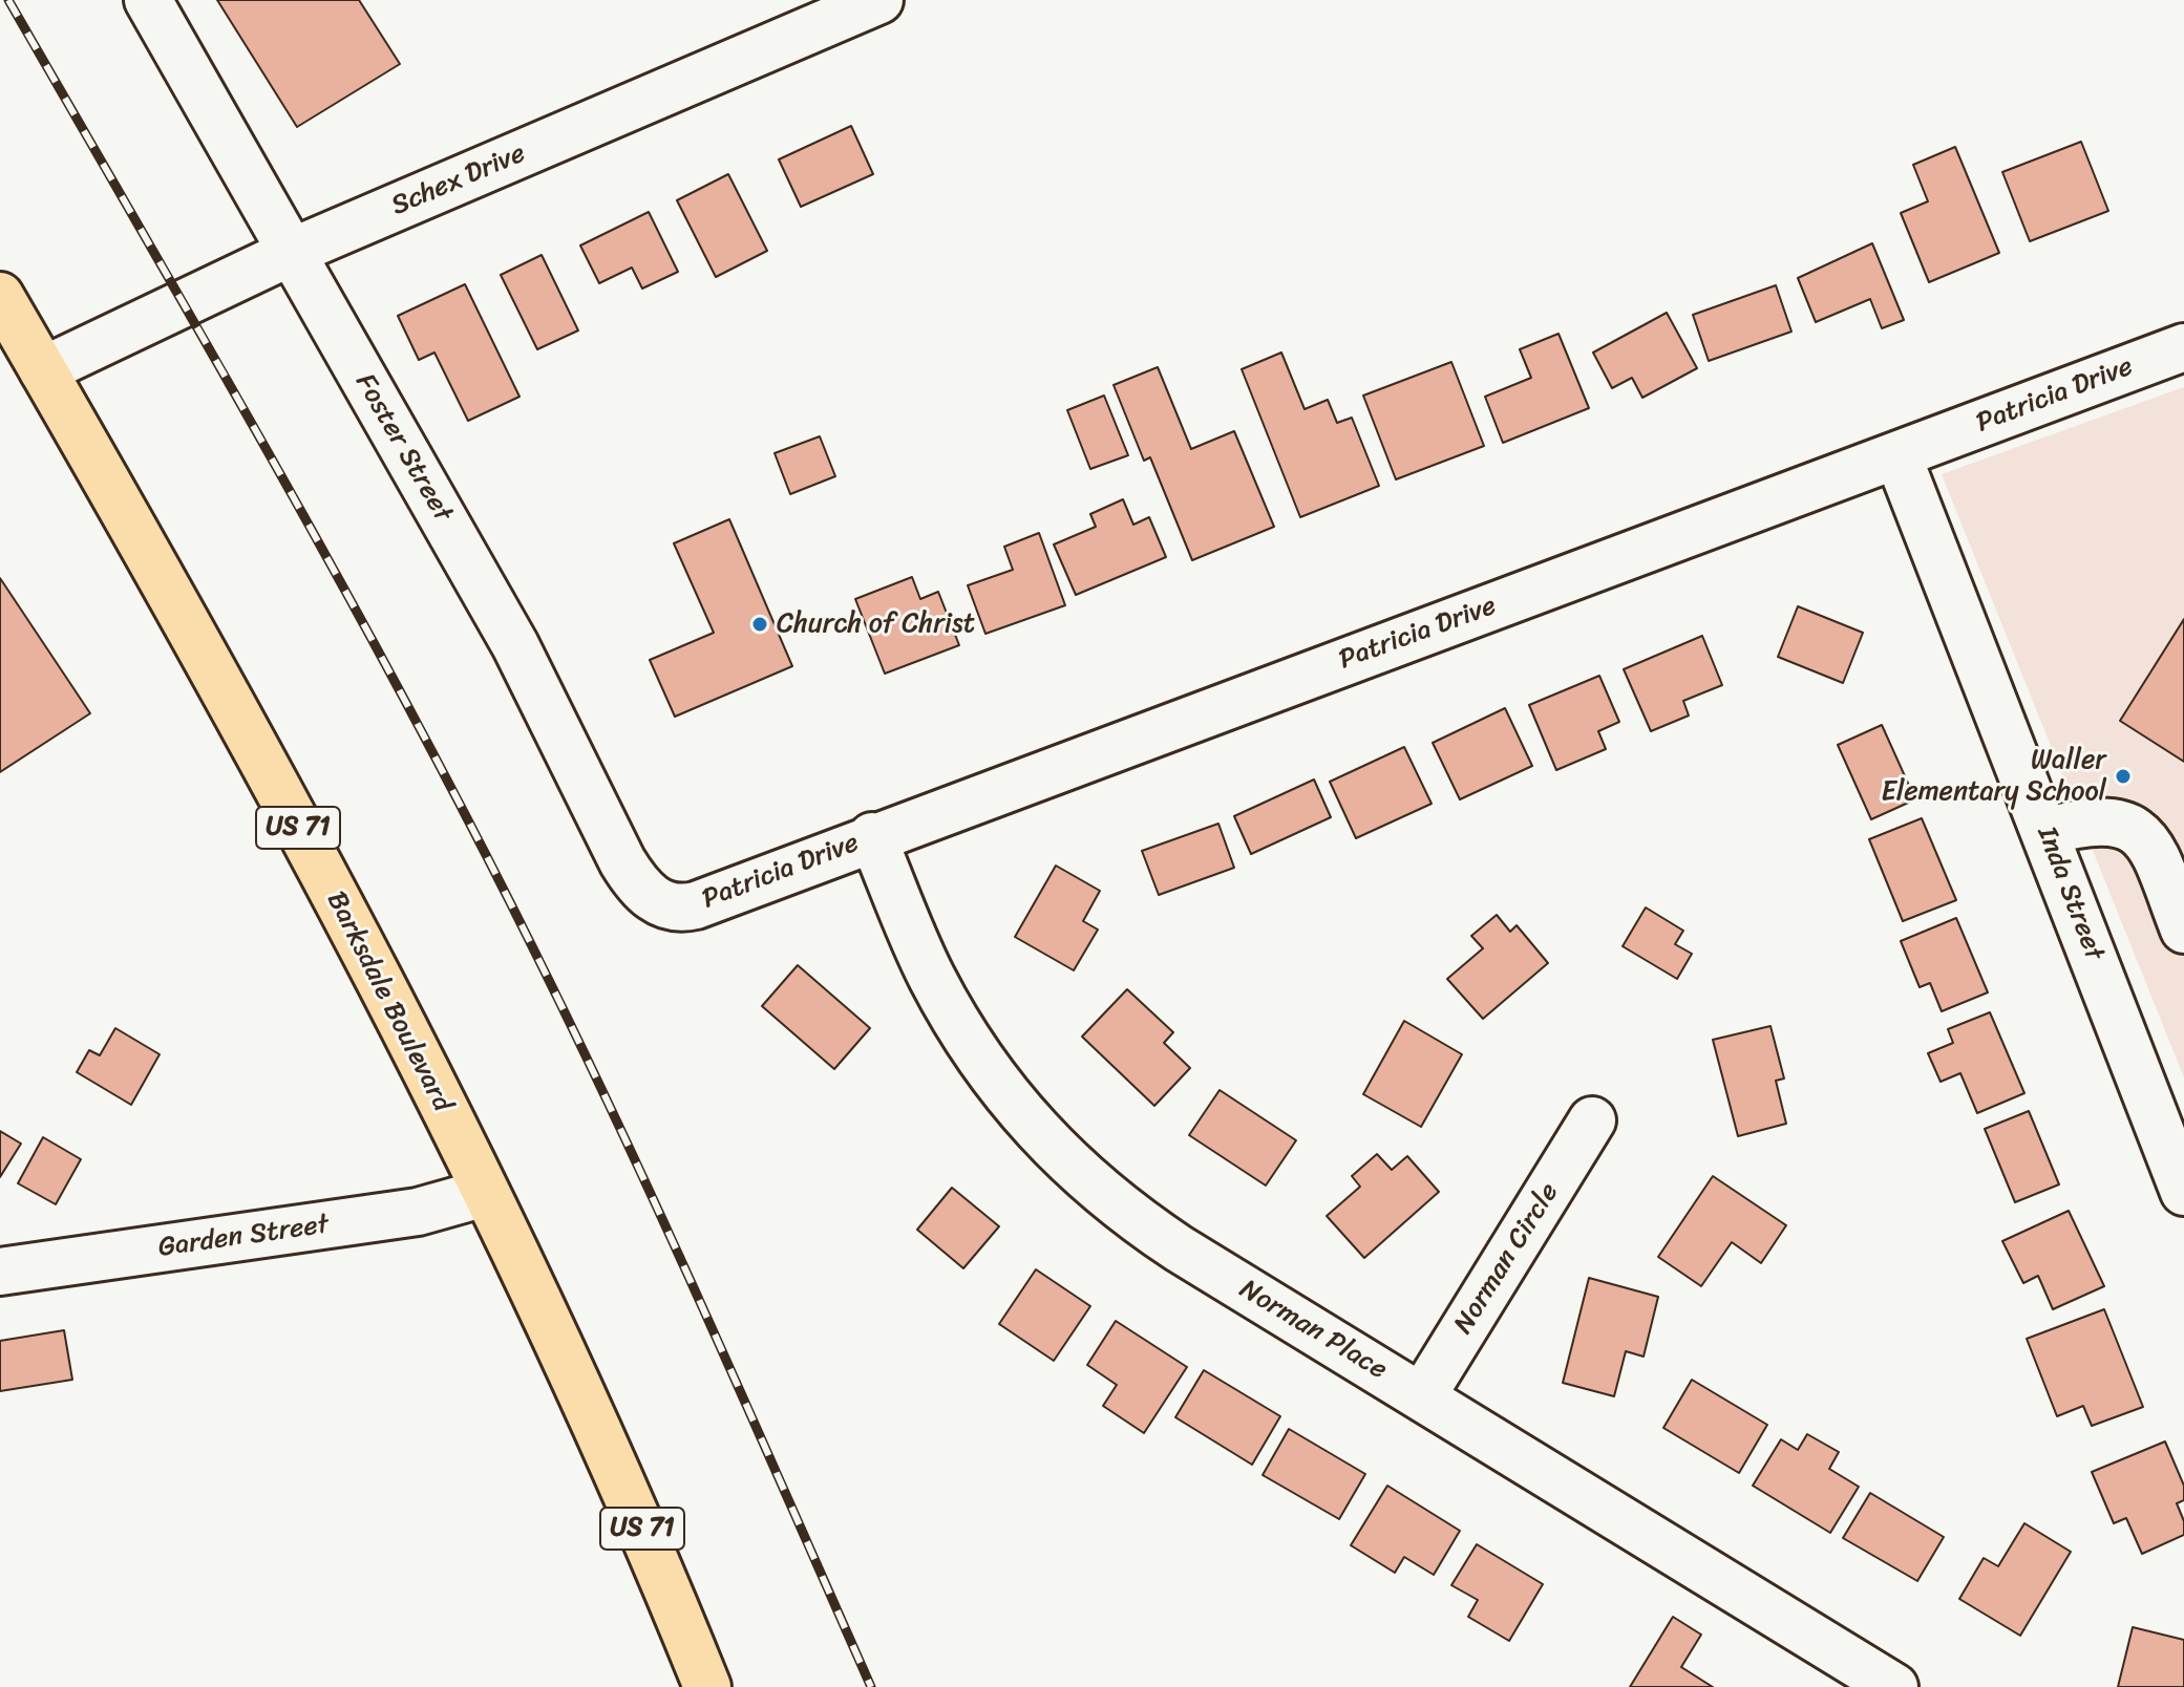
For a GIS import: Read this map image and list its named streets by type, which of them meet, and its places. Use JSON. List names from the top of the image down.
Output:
{
  "streets": {
    "main road": ["US 71", "Barksdale Boulevard"],
    "street": [
      "Schex Drive",
      "Patricia Drive",
      "Foster Street",
      "Inda Street",
      "Garden Street",
      "Norman Circle",
      "Norman Place"
    ]
  },
  "crossings": [
    ["Schex Drive", "Foster Street"],
    ["Schex Drive", "Barksdale Boulevard"],
    ["Patricia Drive", "Foster Street"],
    ["Patricia Drive", "Inda Street"],
    ["Patricia Drive", "Norman Place"],
    ["Barksdale Boulevard", "Garden Street"],
    ["Norman Circle", "Norman Place"]
  ],
  "places": ["Church of Christ", "Waller Elementary School"]
}
